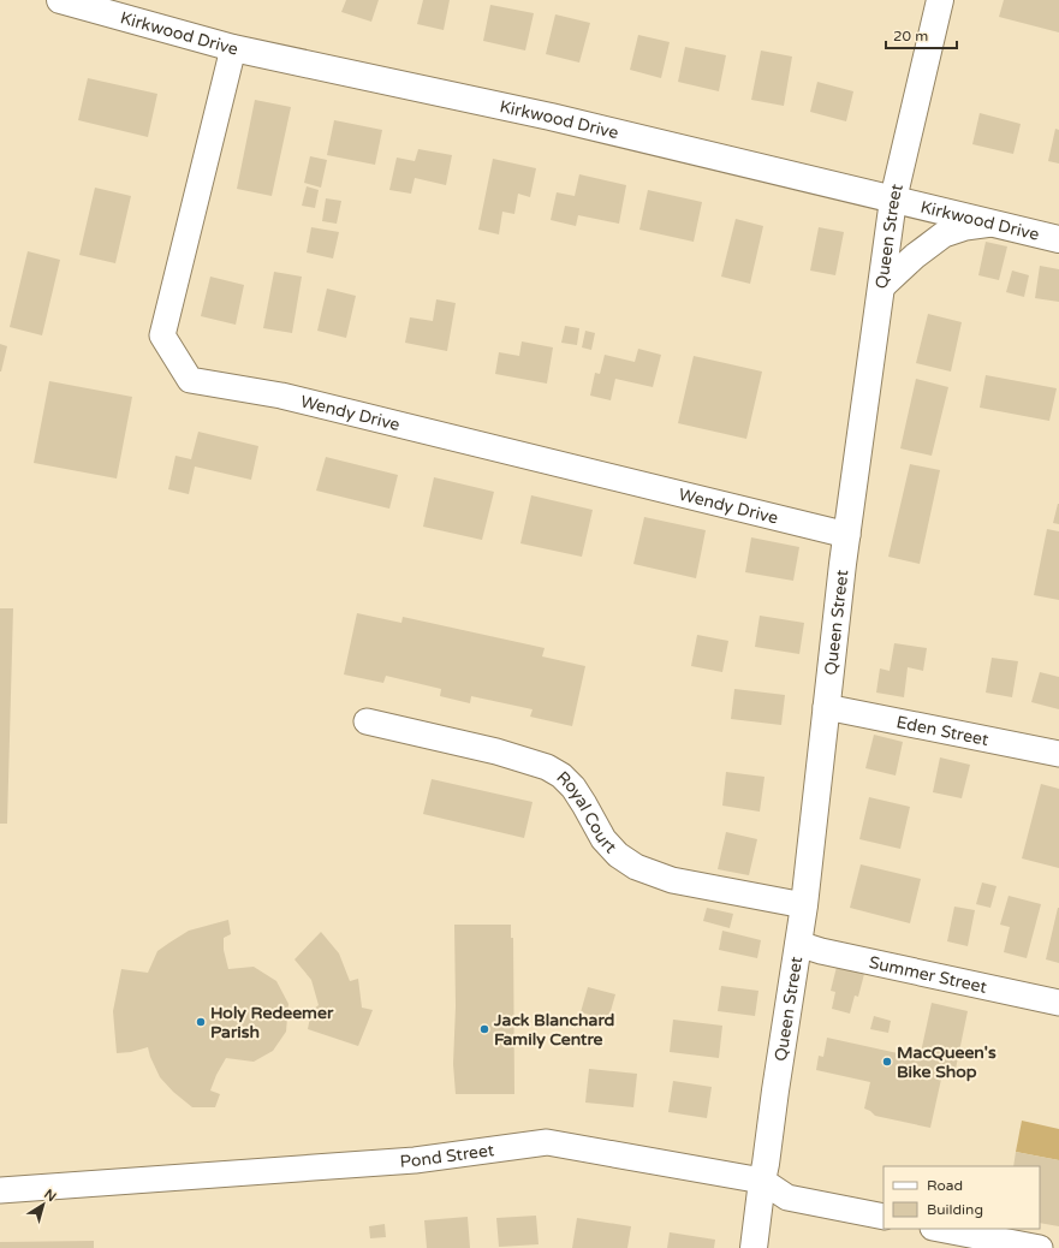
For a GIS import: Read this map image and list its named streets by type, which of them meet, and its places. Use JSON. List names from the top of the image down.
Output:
{
  "streets": {
    "street": [
      "Kirkwood Drive",
      "Queen Street",
      "Wendy Drive",
      "Eden Street",
      "Royal Court",
      "Summer Street",
      "Pond Street"
    ]
  },
  "crossings": [
    ["Kirkwood Drive", "Queen Street"],
    ["Kirkwood Drive", "Wendy Drive"],
    ["Queen Street", "Wendy Drive"],
    ["Queen Street", "Eden Street"],
    ["Queen Street", "Royal Court"],
    ["Queen Street", "Summer Street"],
    ["Queen Street", "Pond Street"]
  ],
  "places": ["Holy Redeemer Parish", "Jack Blanchard Family Centre", "MacQueen's Bike Shop"],
  "legend": ["Road", "Building"],
  "scale_bar": "20 m",
  "north": "top right"
}
